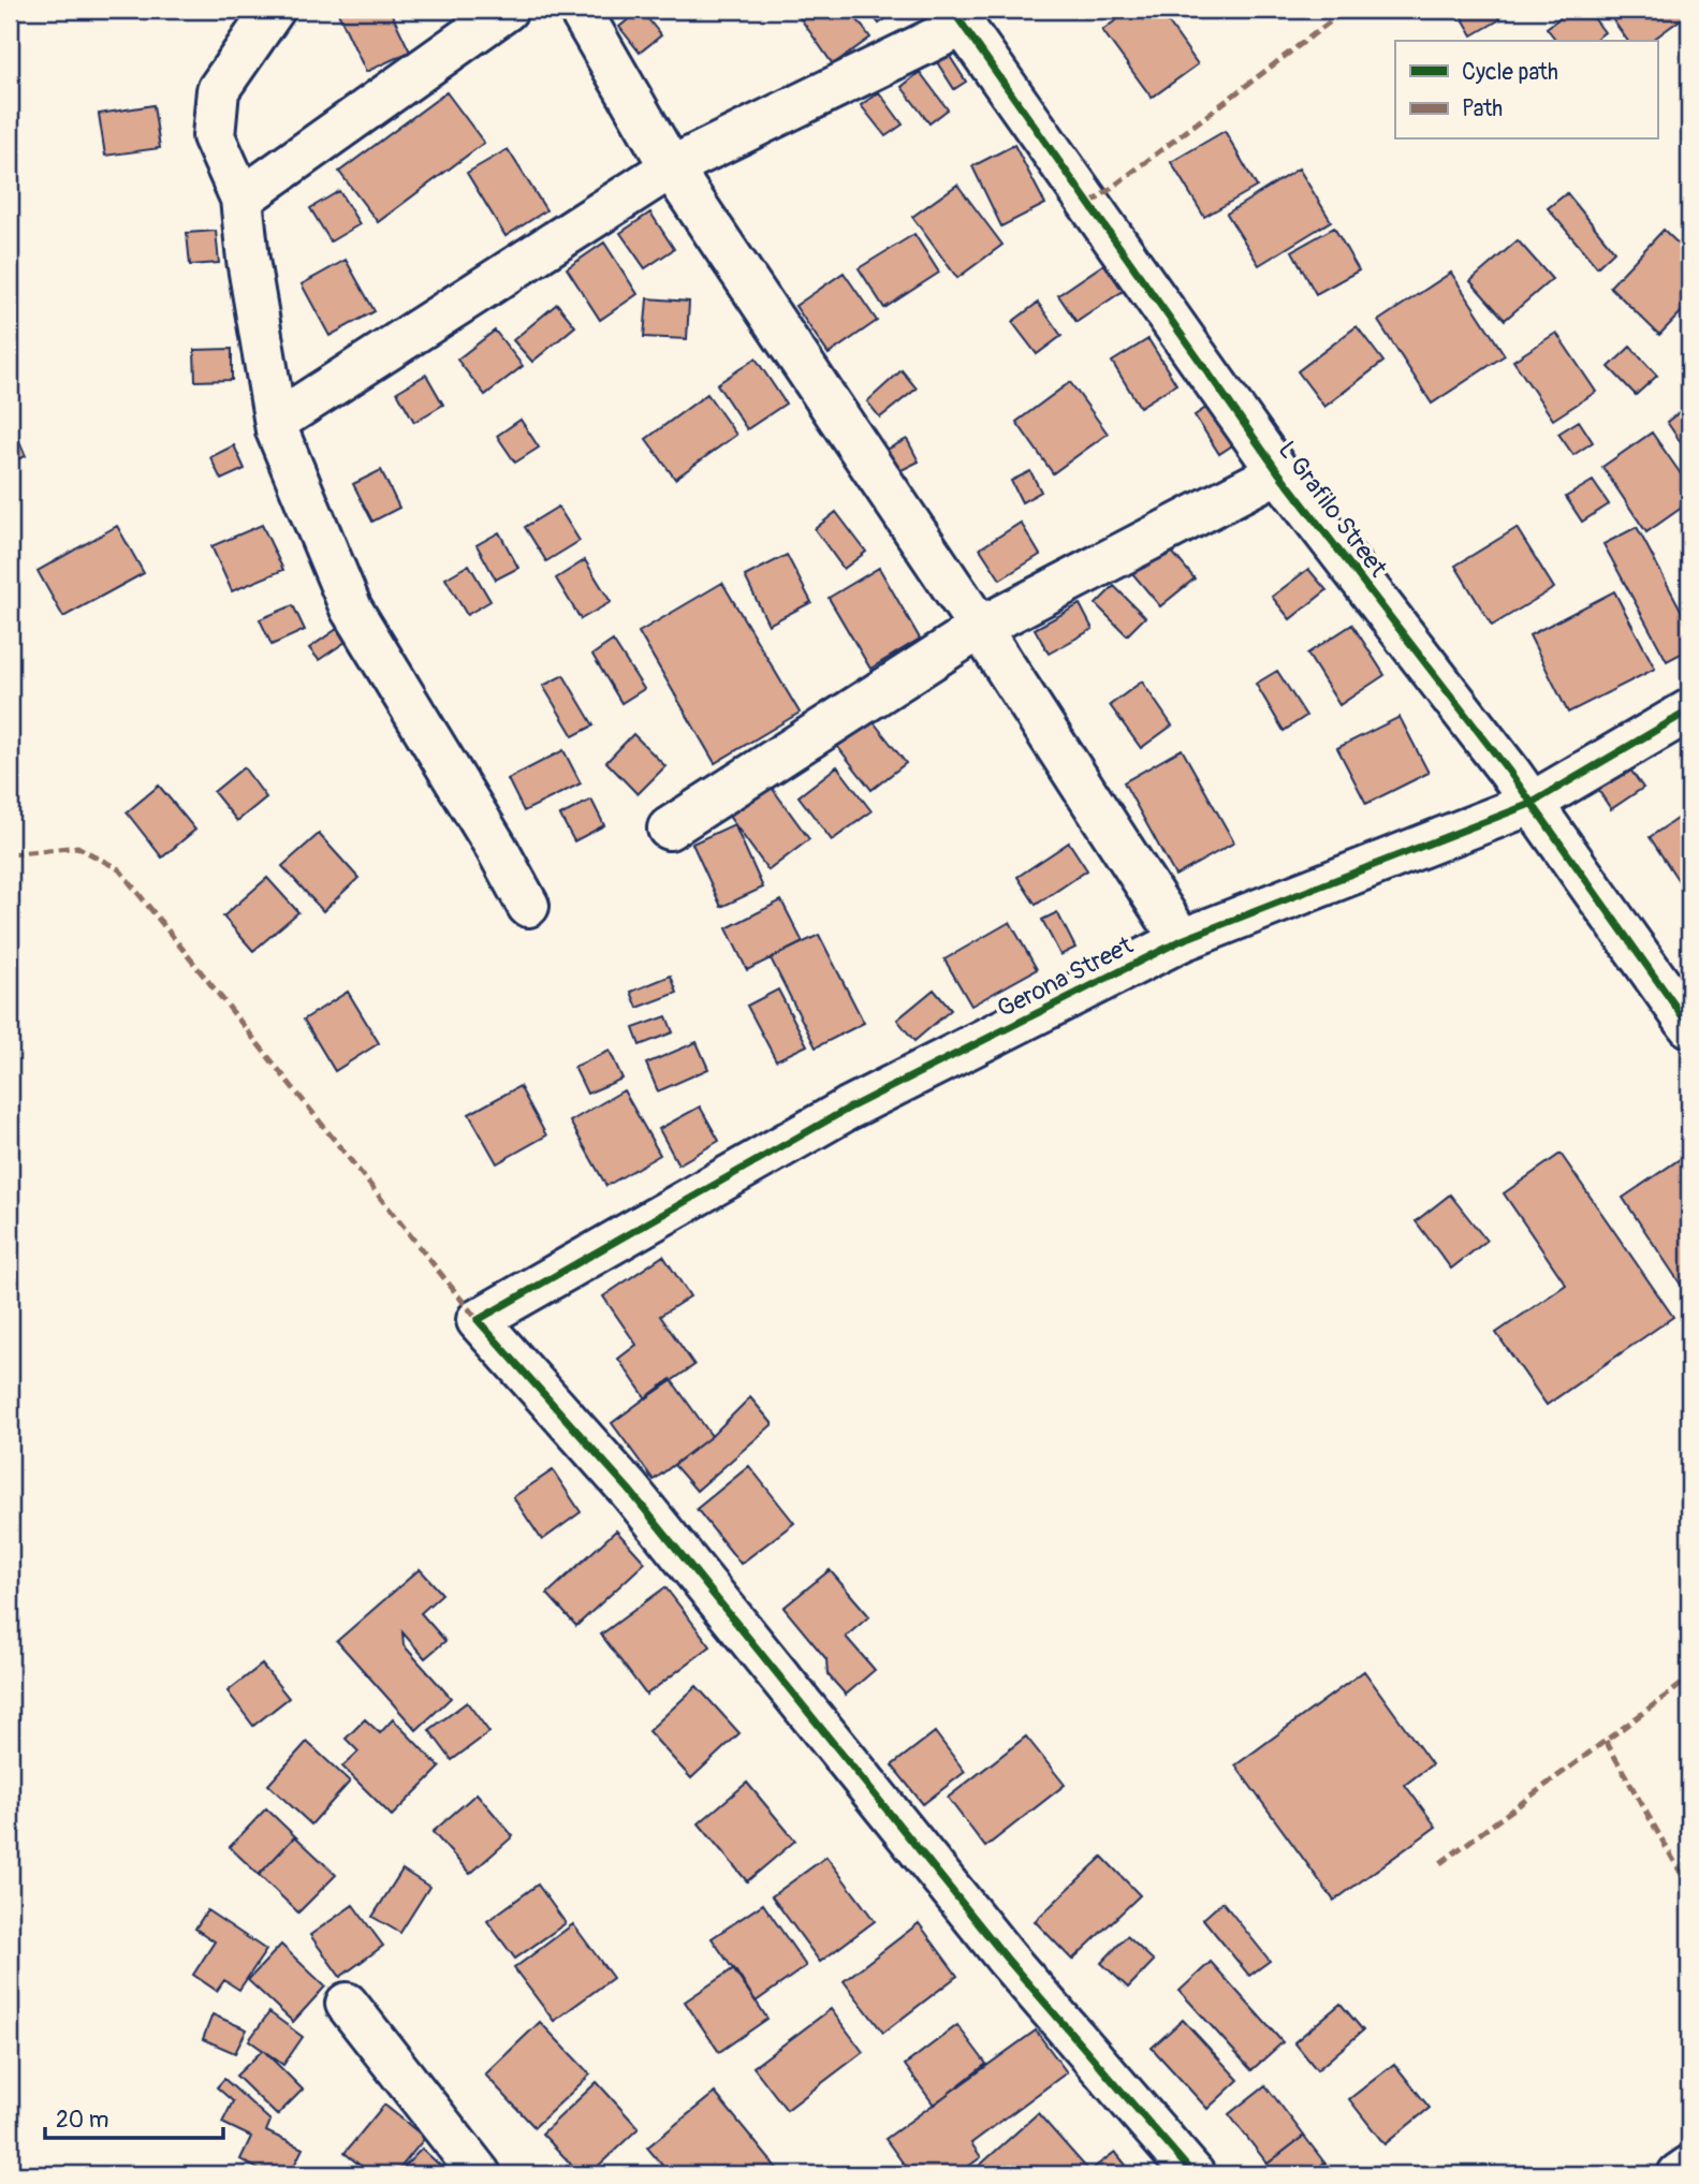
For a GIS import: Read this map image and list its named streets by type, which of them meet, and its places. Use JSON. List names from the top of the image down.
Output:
{
  "streets": {
    "street": ["L Grafilo Street", "Gerona Street"]
  },
  "crossings": [
    ["L Grafilo Street", "Gerona Street"]
  ],
  "legend": ["Cycle path", "Path"],
  "scale_bar": "20 m"
}
